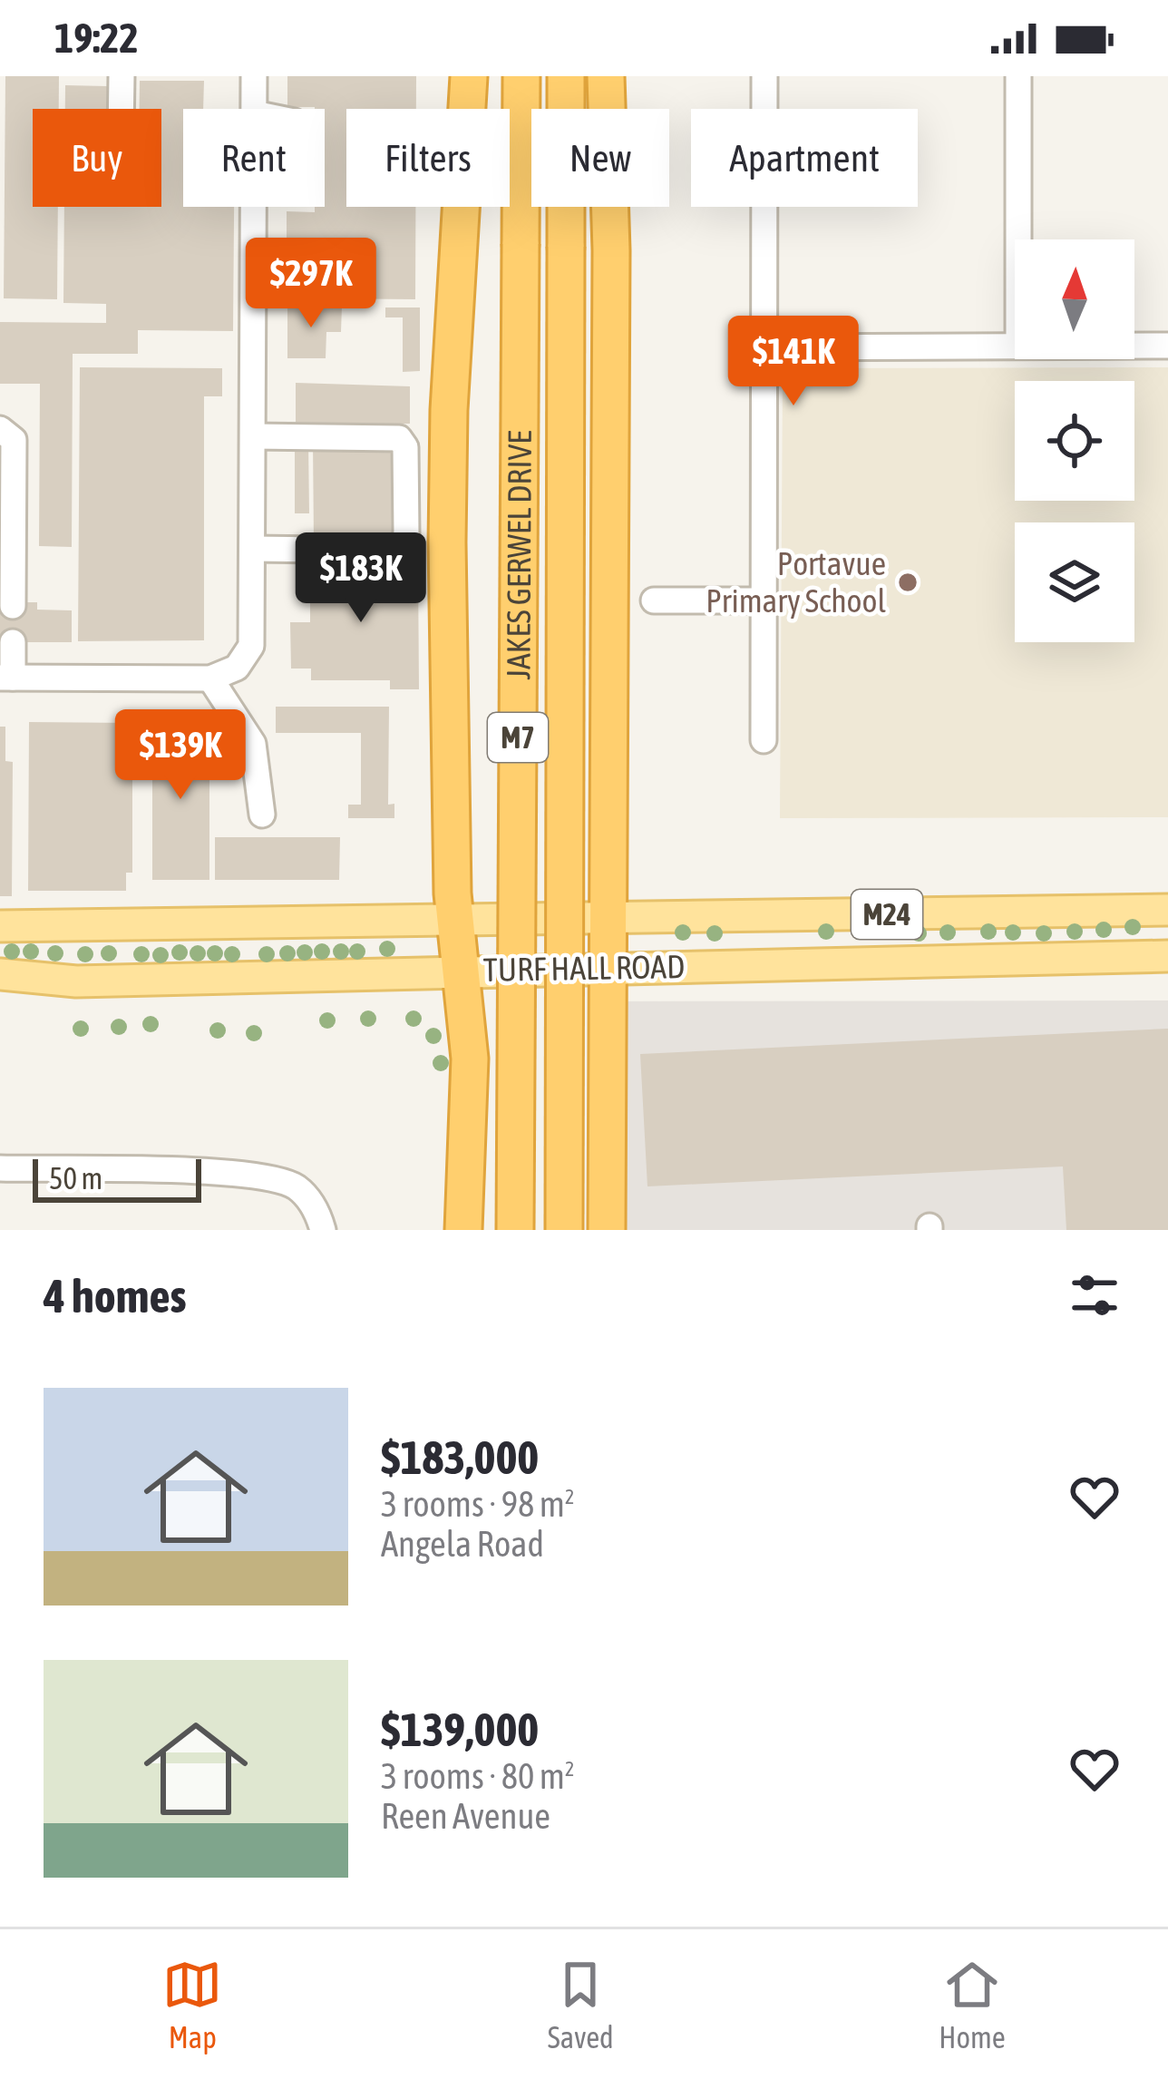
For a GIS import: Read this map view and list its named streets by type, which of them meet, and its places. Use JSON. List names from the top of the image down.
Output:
{
  "streets": {
    "highway": ["JAKES GERWEL DRIVE", "M7"],
    "main road": ["M24", "TURF HALL ROAD"]
  },
  "places": ["Portavue Primary School"],
  "scale_bar": "50 m",
  "north": "top",
  "page": {
    "status": "19:22",
    "chip": [
      "Buy",
      "Rent",
      "Filters",
      "New",
      "Apartment"
    ],
    "price": [
      "$297K",
      "$141K",
      "$183K",
      "$139K"
    ],
    "scale": "50 m",
    "heading": "4 homes",
    "list": [
      {
        "name": "$183,000",
        "note": "3 rooms · 98 m² · Angela Road"
      },
      {
        "name": "$139,000",
        "note": "3 rooms · 80 m² · Reen Avenue"
      }
    ],
    "tabs": ["Map", "Saved", "Home"]
  }
}
